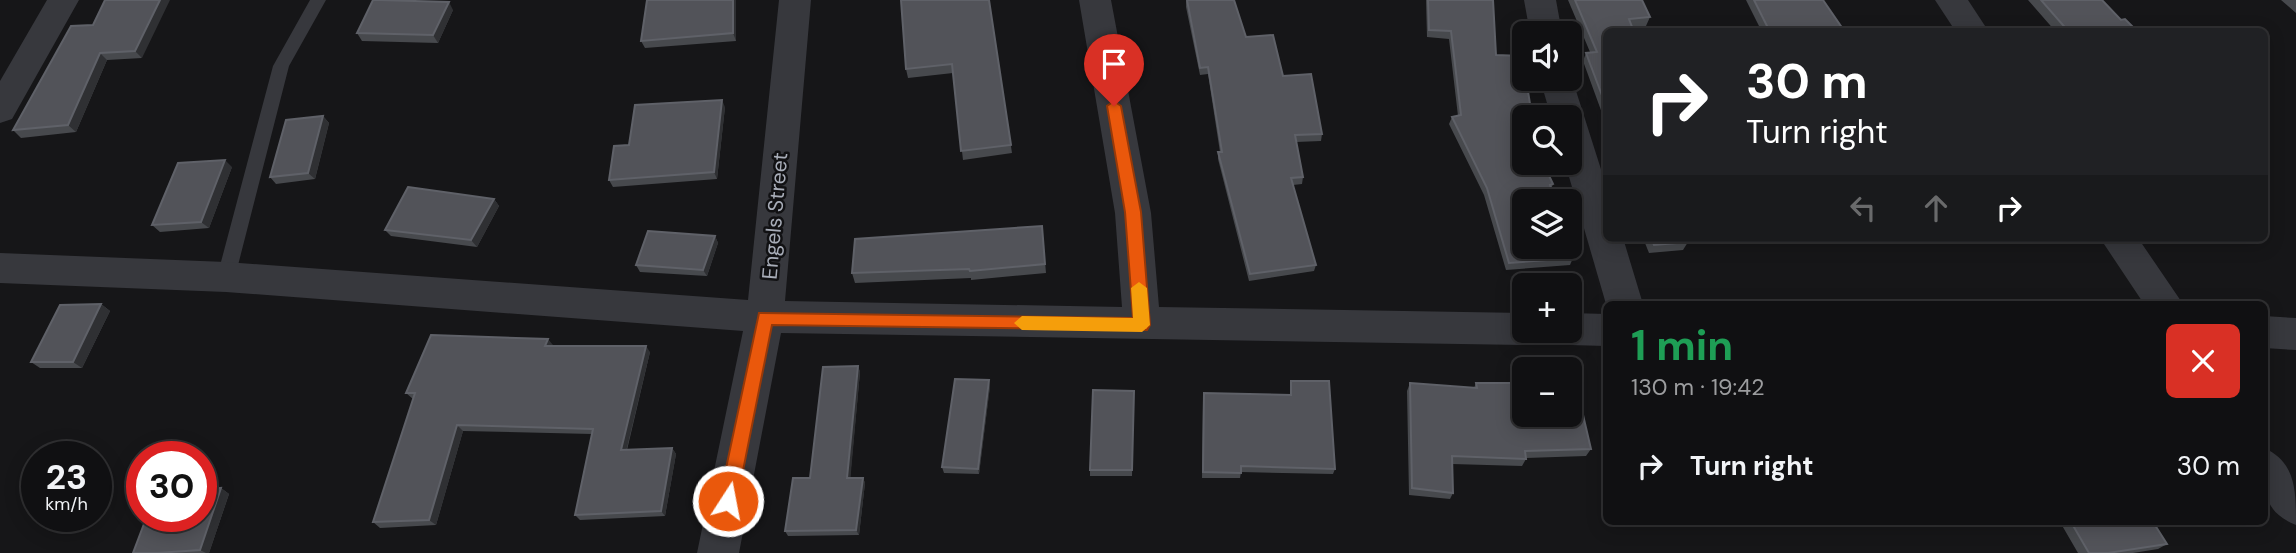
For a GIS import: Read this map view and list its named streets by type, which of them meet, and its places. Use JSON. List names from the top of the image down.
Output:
{
  "streets": {
    "street": ["Engels Street"]
  },
  "page": {
    "map_buttons": ["+", "−"],
    "turn": ["30 m", "Turn right"],
    "heading": ["1 min", "130 m · 19:42"],
    "list": [
      {
        "name": "Turn right",
        "value": "30 m"
      }
    ],
    "speed": "23 km/h",
    "limit": "30"
  }
}
